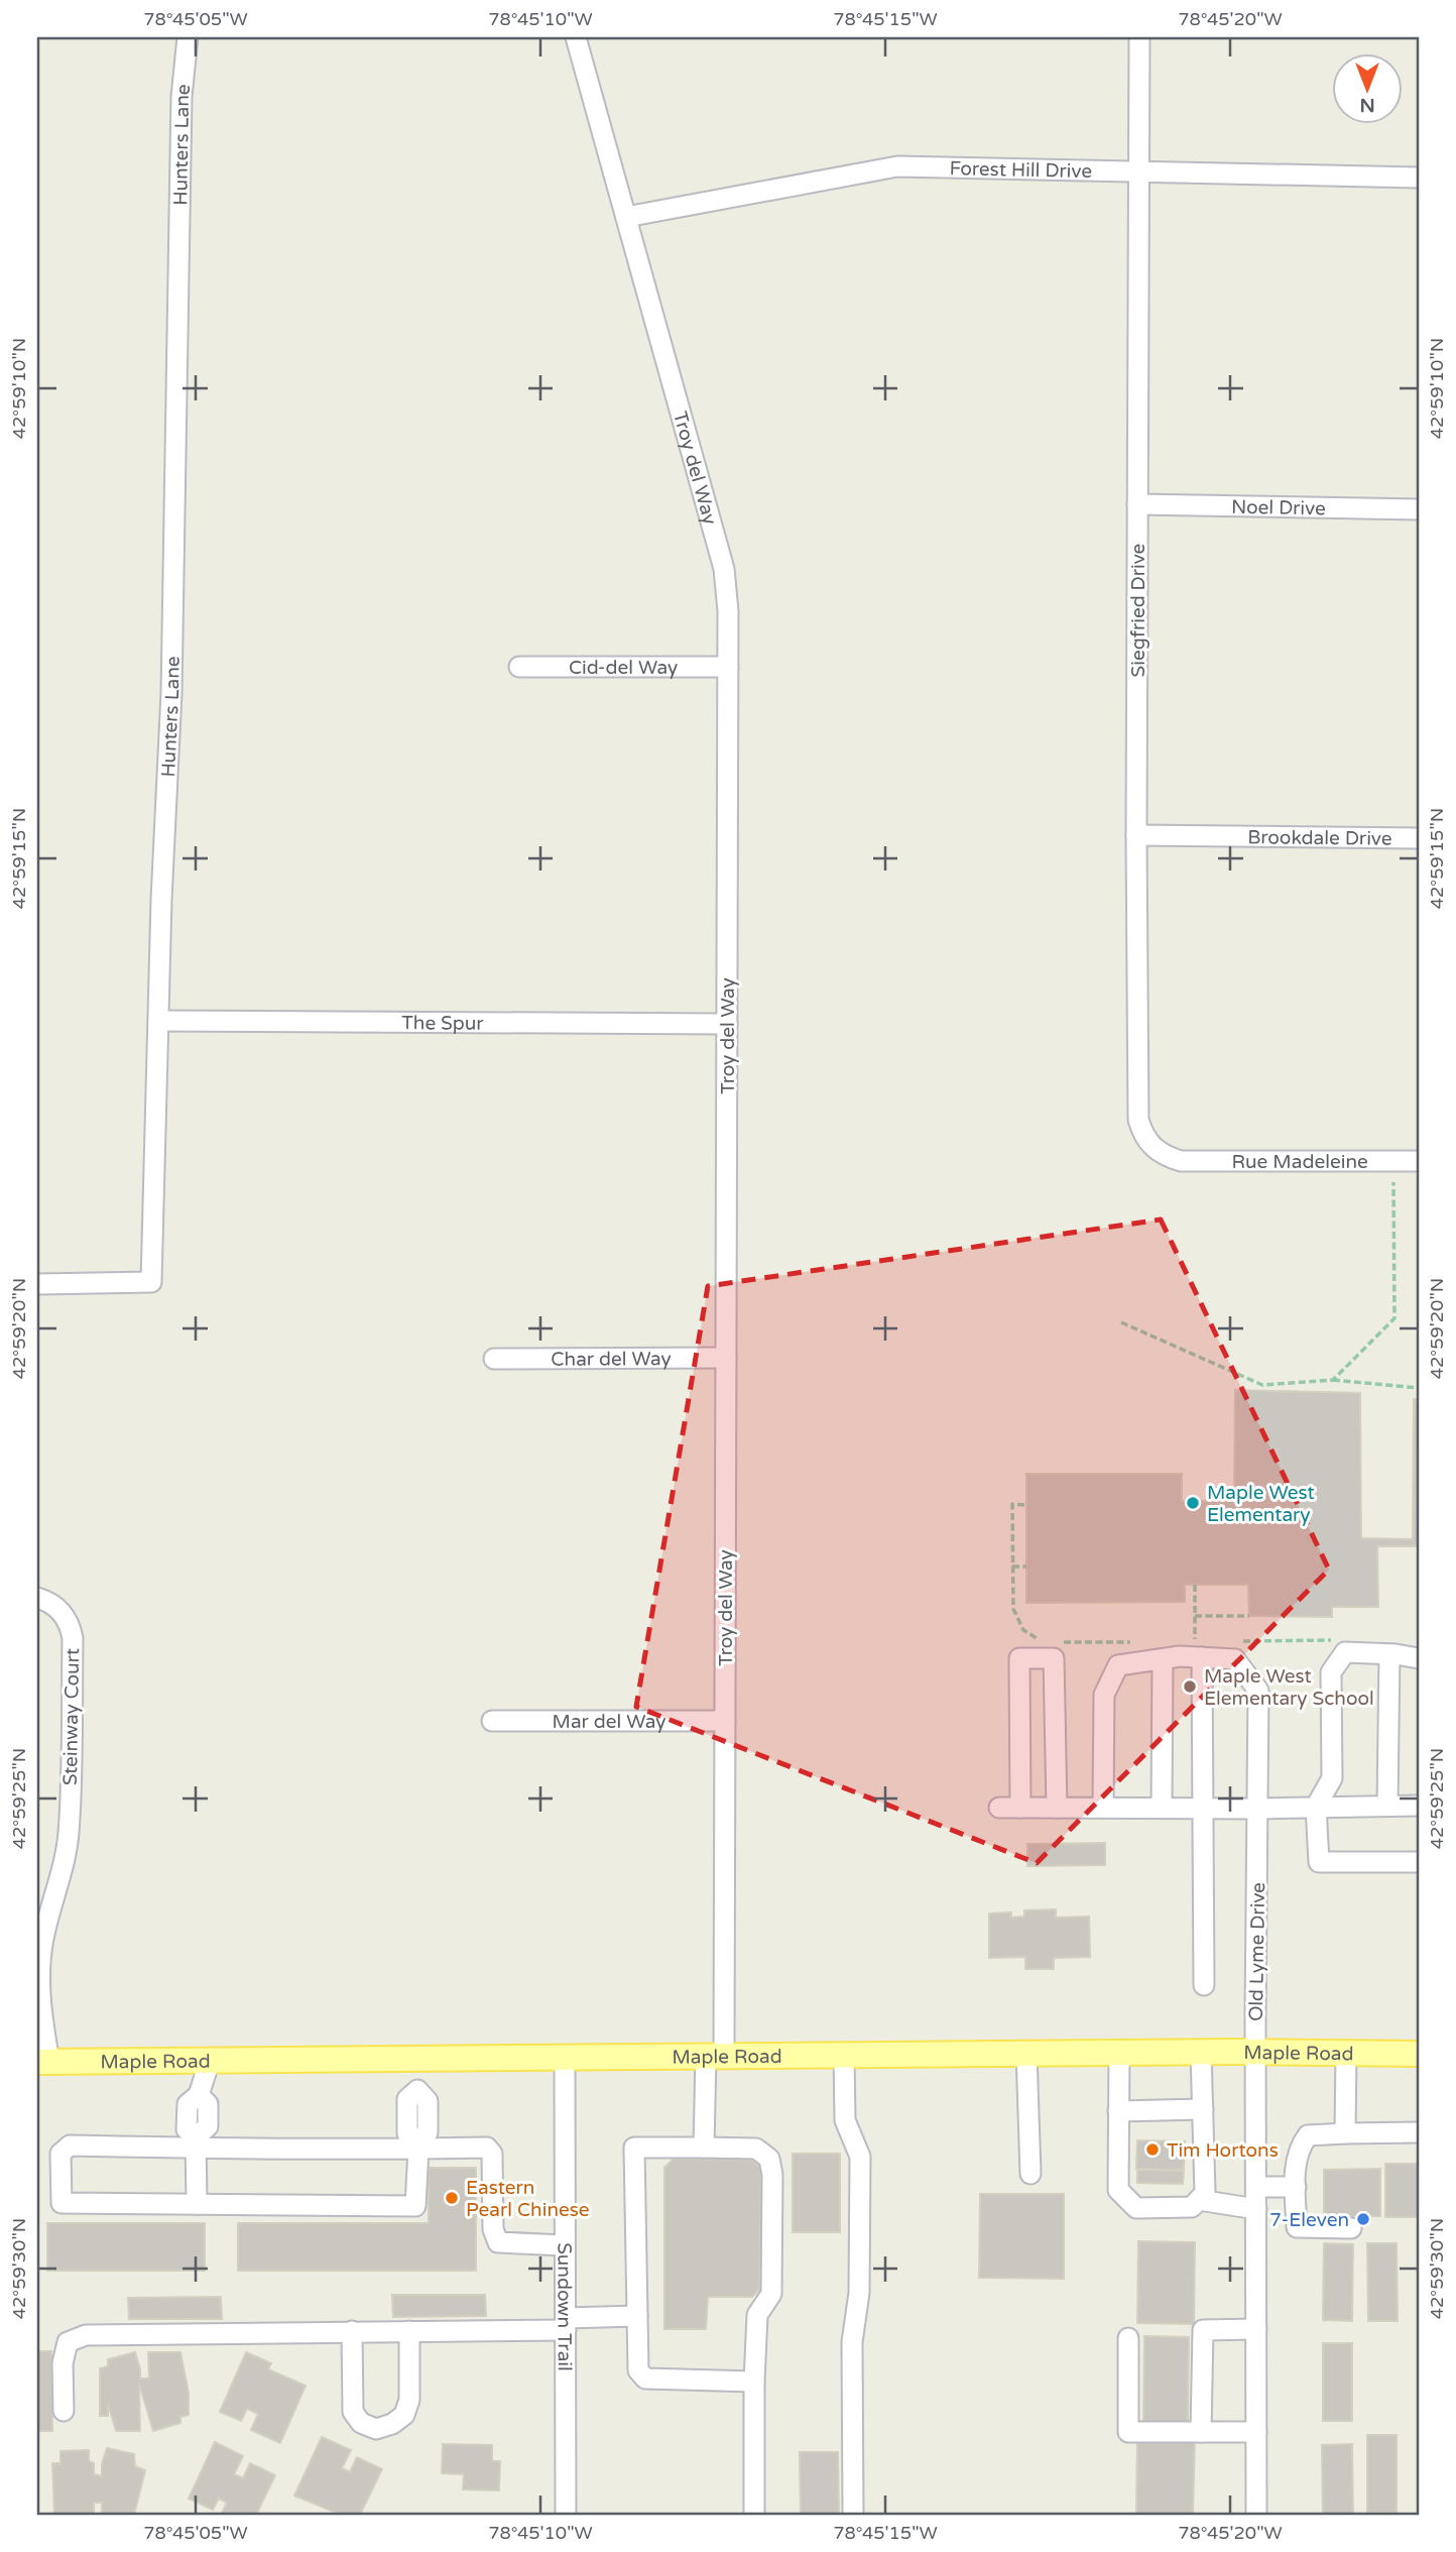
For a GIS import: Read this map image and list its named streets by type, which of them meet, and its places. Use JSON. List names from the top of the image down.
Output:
{
  "streets": {
    "main road": ["Maple Road"],
    "street": [
      "Hunters Lane",
      "Forest Hill Drive",
      "Troy del Way",
      "Noel Drive",
      "Siegfried Drive",
      "Cid-del Way",
      "Brookdale Drive",
      "The Spur",
      "Rue Madeleine",
      "Char del Way",
      "Steinway Court",
      "Mar del Way",
      "Old Lyme Drive",
      "Sundown Trail"
    ]
  },
  "crossings": [
    ["Hunters Lane", "The Spur"],
    ["Forest Hill Drive", "Troy del Way"],
    ["Forest Hill Drive", "Siegfried Drive"],
    ["Troy del Way", "Cid-del Way"],
    ["Troy del Way", "The Spur"],
    ["Troy del Way", "Char del Way"],
    ["Troy del Way", "Mar del Way"],
    ["Troy del Way", "Maple Road"],
    ["Noel Drive", "Siegfried Drive"],
    ["Siegfried Drive", "Brookdale Drive"],
    ["Siegfried Drive", "Rue Madeleine"],
    ["Steinway Court", "Maple Road"],
    ["Old Lyme Drive", "Maple Road"],
    ["Maple Road", "Sundown Trail"]
  ],
  "places": [
    "Maple West Elementary",
    "Maple West Elementary School",
    "Tim Hortons",
    "Eastern Pearl Chinese",
    "7-Eleven"
  ],
  "north": "bottom",
  "coordinates": [
    "78°45'05\"W",
    "78°45'10\"W",
    "78°45'15\"W",
    "78°45'20\"W",
    "42°59'10\"N",
    "42°59'15\"N",
    "42°59'20\"N",
    "42°59'25\"N",
    "42°59'30\"N"
  ]
}
